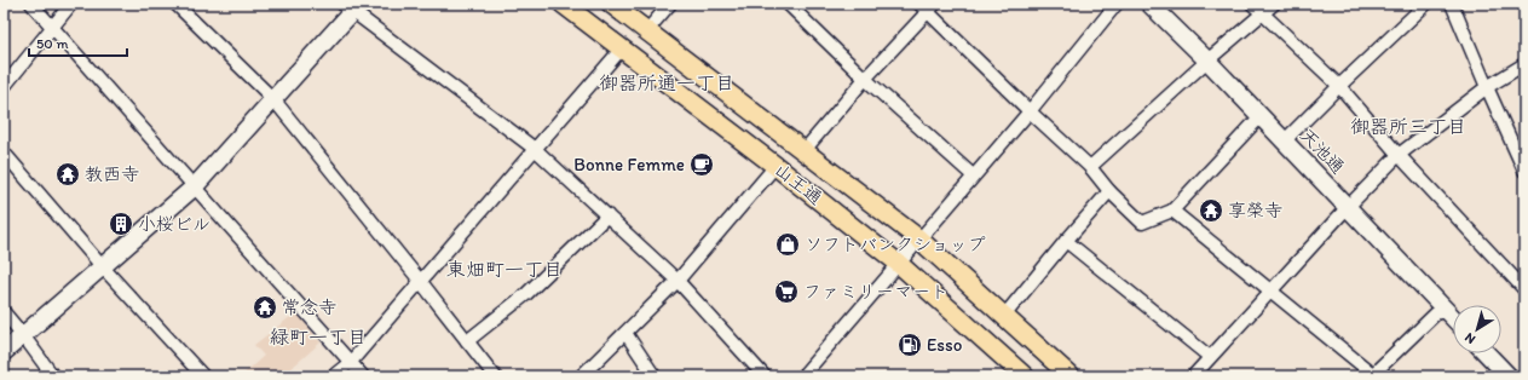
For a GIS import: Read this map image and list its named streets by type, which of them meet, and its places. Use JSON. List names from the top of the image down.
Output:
{
  "streets": {
    "main road": ["山王通"],
    "street": ["天池通"]
  },
  "districts": [
    "御器所通一丁目",
    "御器所三丁目",
    "東畑町一丁目",
    "緑町一丁目"
  ],
  "places": {
    "cafe": ["Bonne Femme"],
    "temple": ["教西寺", "享榮寺", "常念寺"],
    "building": ["小桜ビル"],
    "shop": ["ソフトバンクショップ"],
    "supermarket": ["ファミリーマート"],
    "fuel station": ["Esso"]
  },
  "scale_bar": "50 m",
  "north": "bottom left"
}
